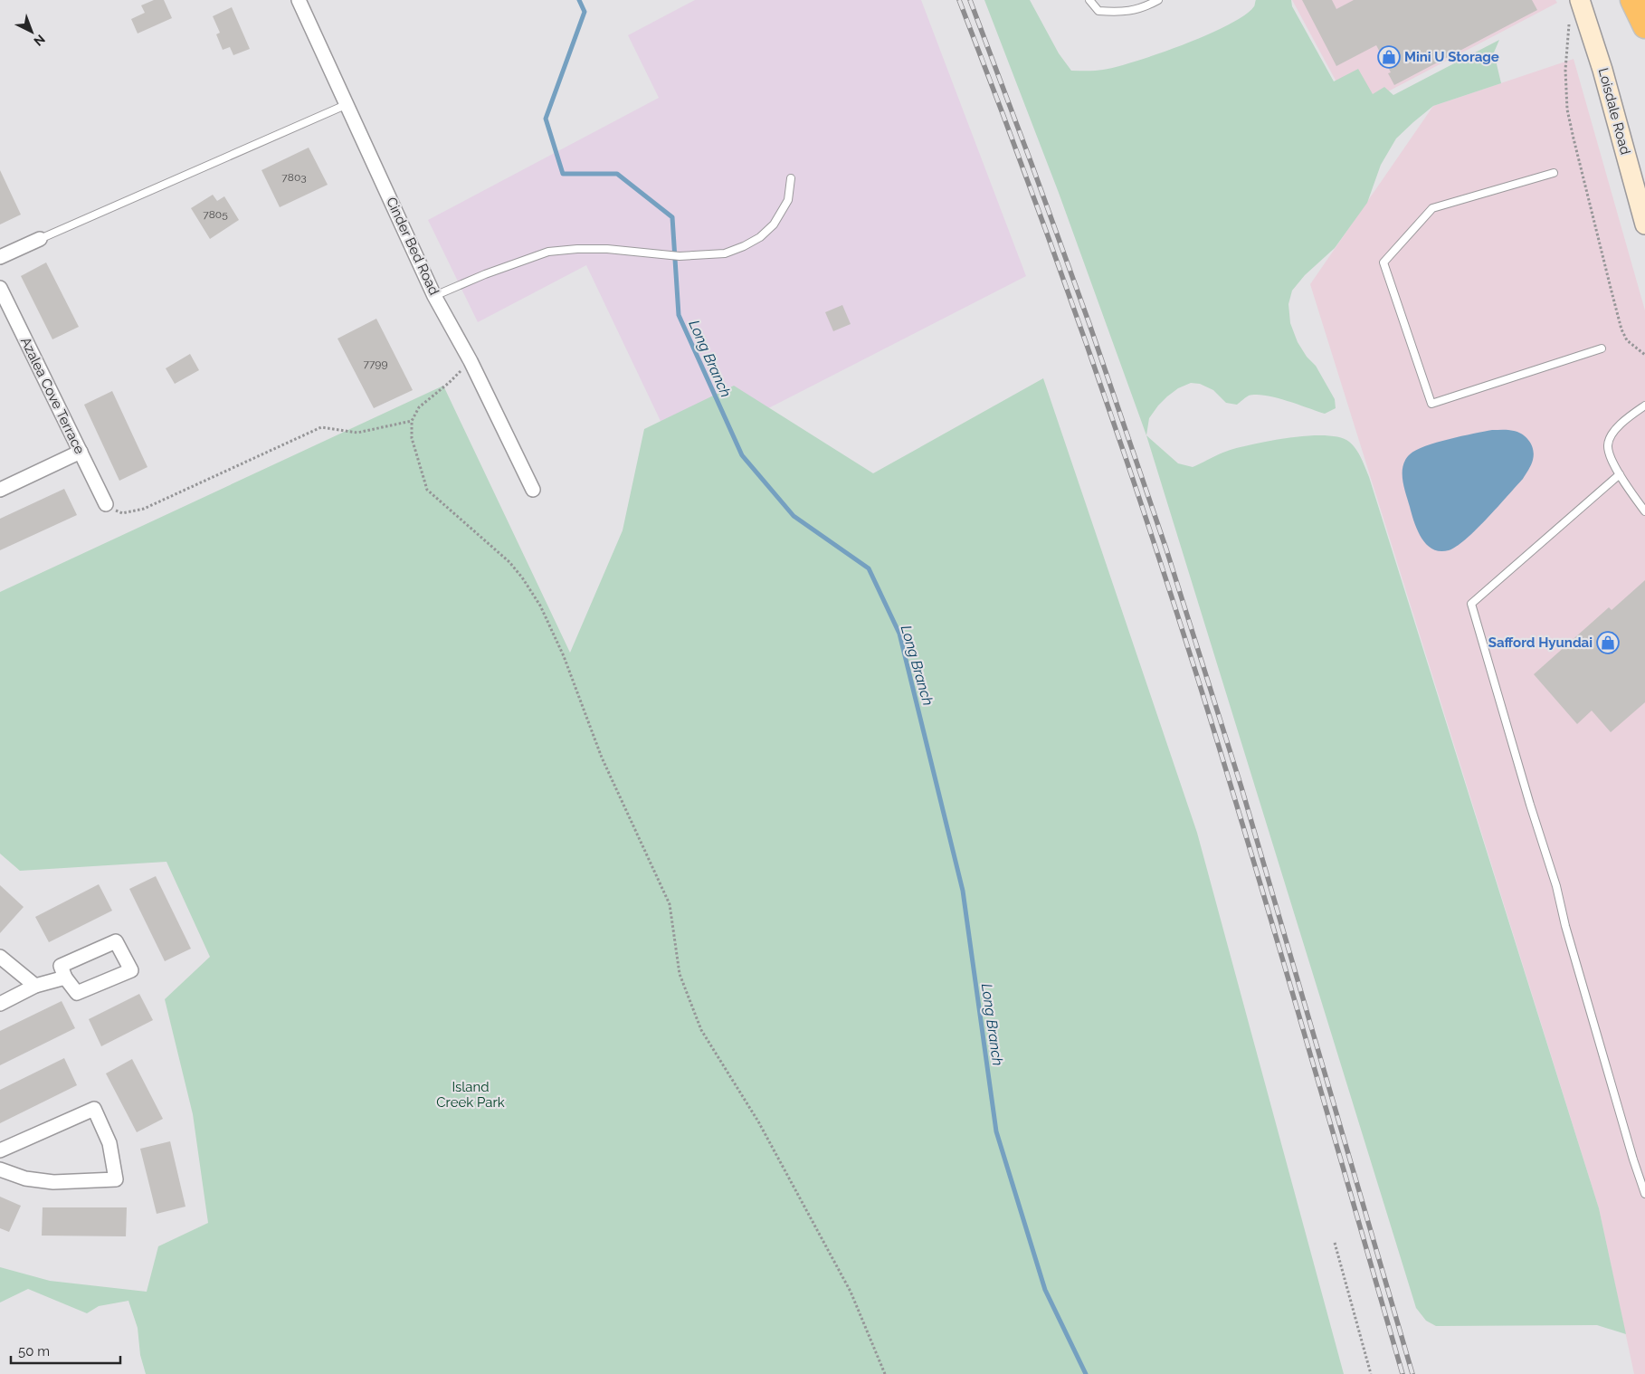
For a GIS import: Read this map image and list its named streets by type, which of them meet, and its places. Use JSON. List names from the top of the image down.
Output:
{
  "streets": {
    "main road": ["Loisdale Road"],
    "street": ["Cinder Bed Road", "Azalea Cove Terrace"]
  },
  "water": ["Long Branch"],
  "parks": ["Island Creek Park"],
  "places": {
    "shop": ["Mini U Storage", "Safford Hyundai"]
  },
  "house_numbers": ["7803", "7805", "7799"],
  "scale_bar": "50 m",
  "north": "bottom right"
}
